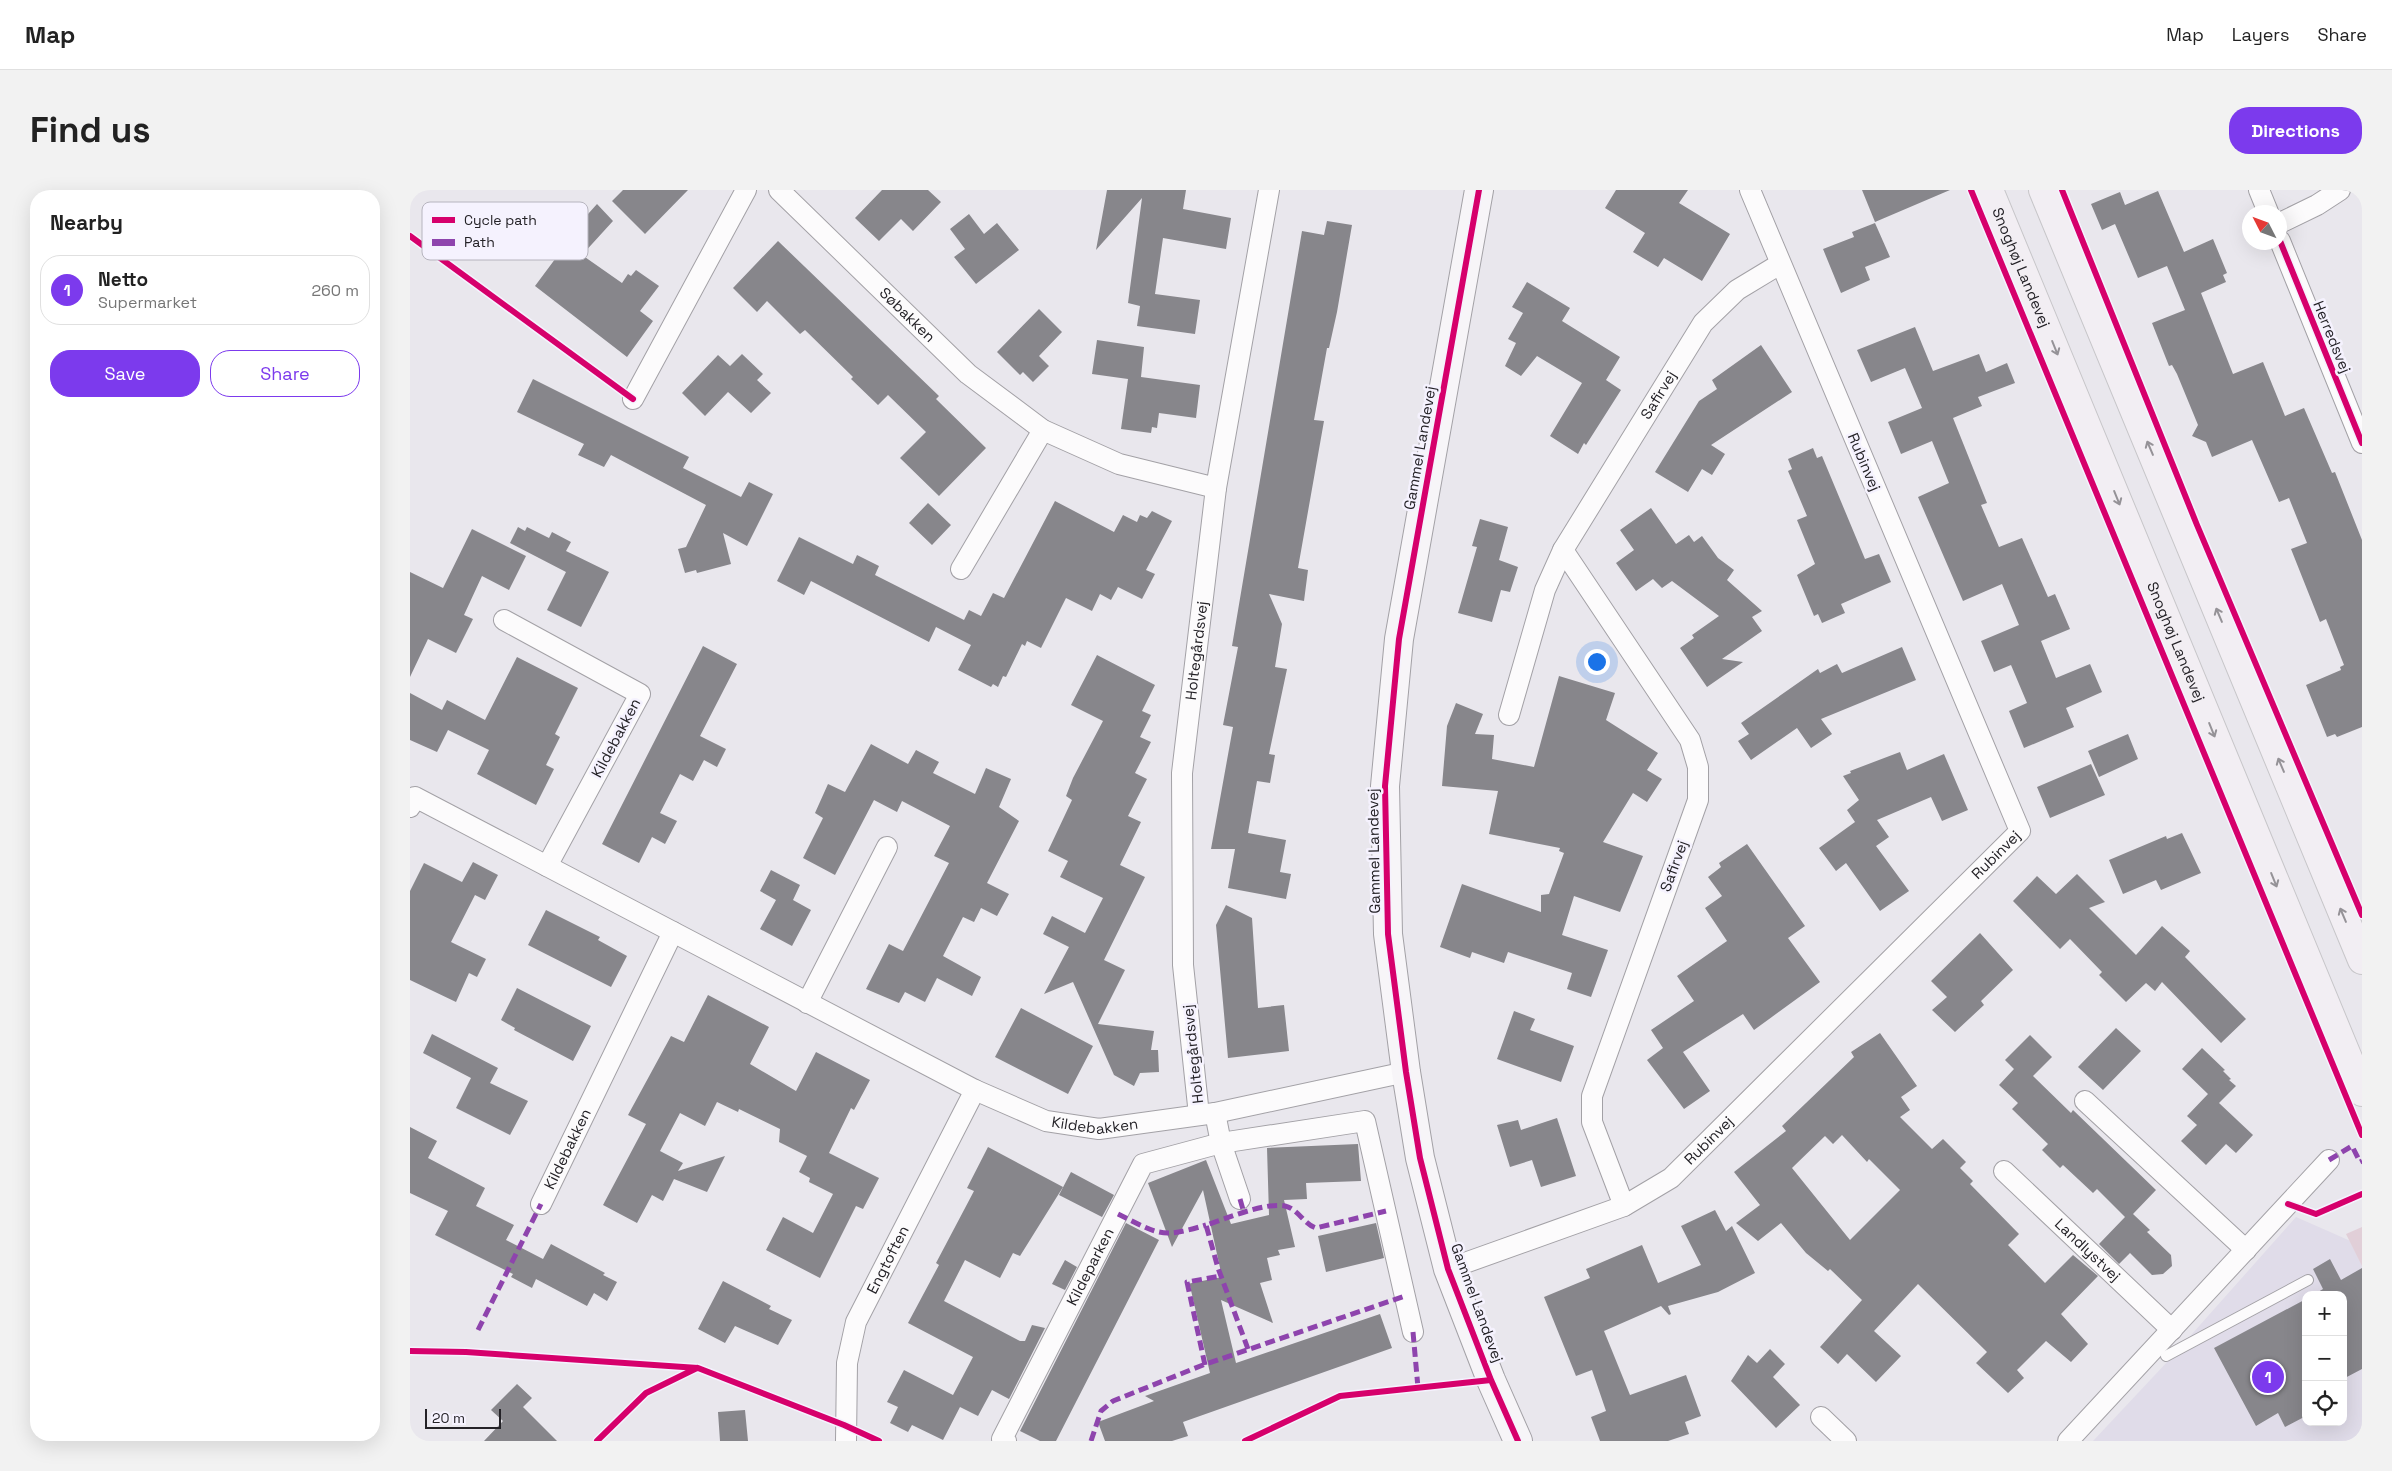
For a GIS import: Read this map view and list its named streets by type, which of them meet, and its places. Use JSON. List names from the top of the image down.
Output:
{
  "streets": {
    "main road": ["Snoghøj Landevej"],
    "street": [
      "Søbakken",
      "Herredsvej",
      "Safirvej",
      "Gammel Landevej",
      "Rubinvej",
      "Holtegårdsvej",
      "Kildebakken",
      "Landlystvej",
      "Engtoften",
      "Kildeparken"
    ]
  },
  "crossings": [
    ["Søbakken", "Holtegårdsvej"],
    ["Safirvej", "Rubinvej"],
    ["Gammel Landevej", "Rubinvej"],
    ["Gammel Landevej", "Kildebakken"],
    ["Holtegårdsvej", "Kildebakken"],
    ["Kildebakken", "Engtoften"]
  ],
  "legend": ["Cycle path", "Path"],
  "scale_bar": "20 m",
  "north": "top left",
  "page": {
    "header": "Map",
    "nav": ["Map", "Layers", "Share"],
    "buttons": [
      "Directions",
      ["Save", "Share"]
    ],
    "title": "Find us",
    "heading": "Nearby",
    "list": [
      {
        "mark": "1",
        "name": "Netto",
        "note": "Supermarket",
        "value": "260 m"
      }
    ],
    "map_buttons": ["+", "−"],
    "pins": "1",
    "scale": "20 m"
  }
}
